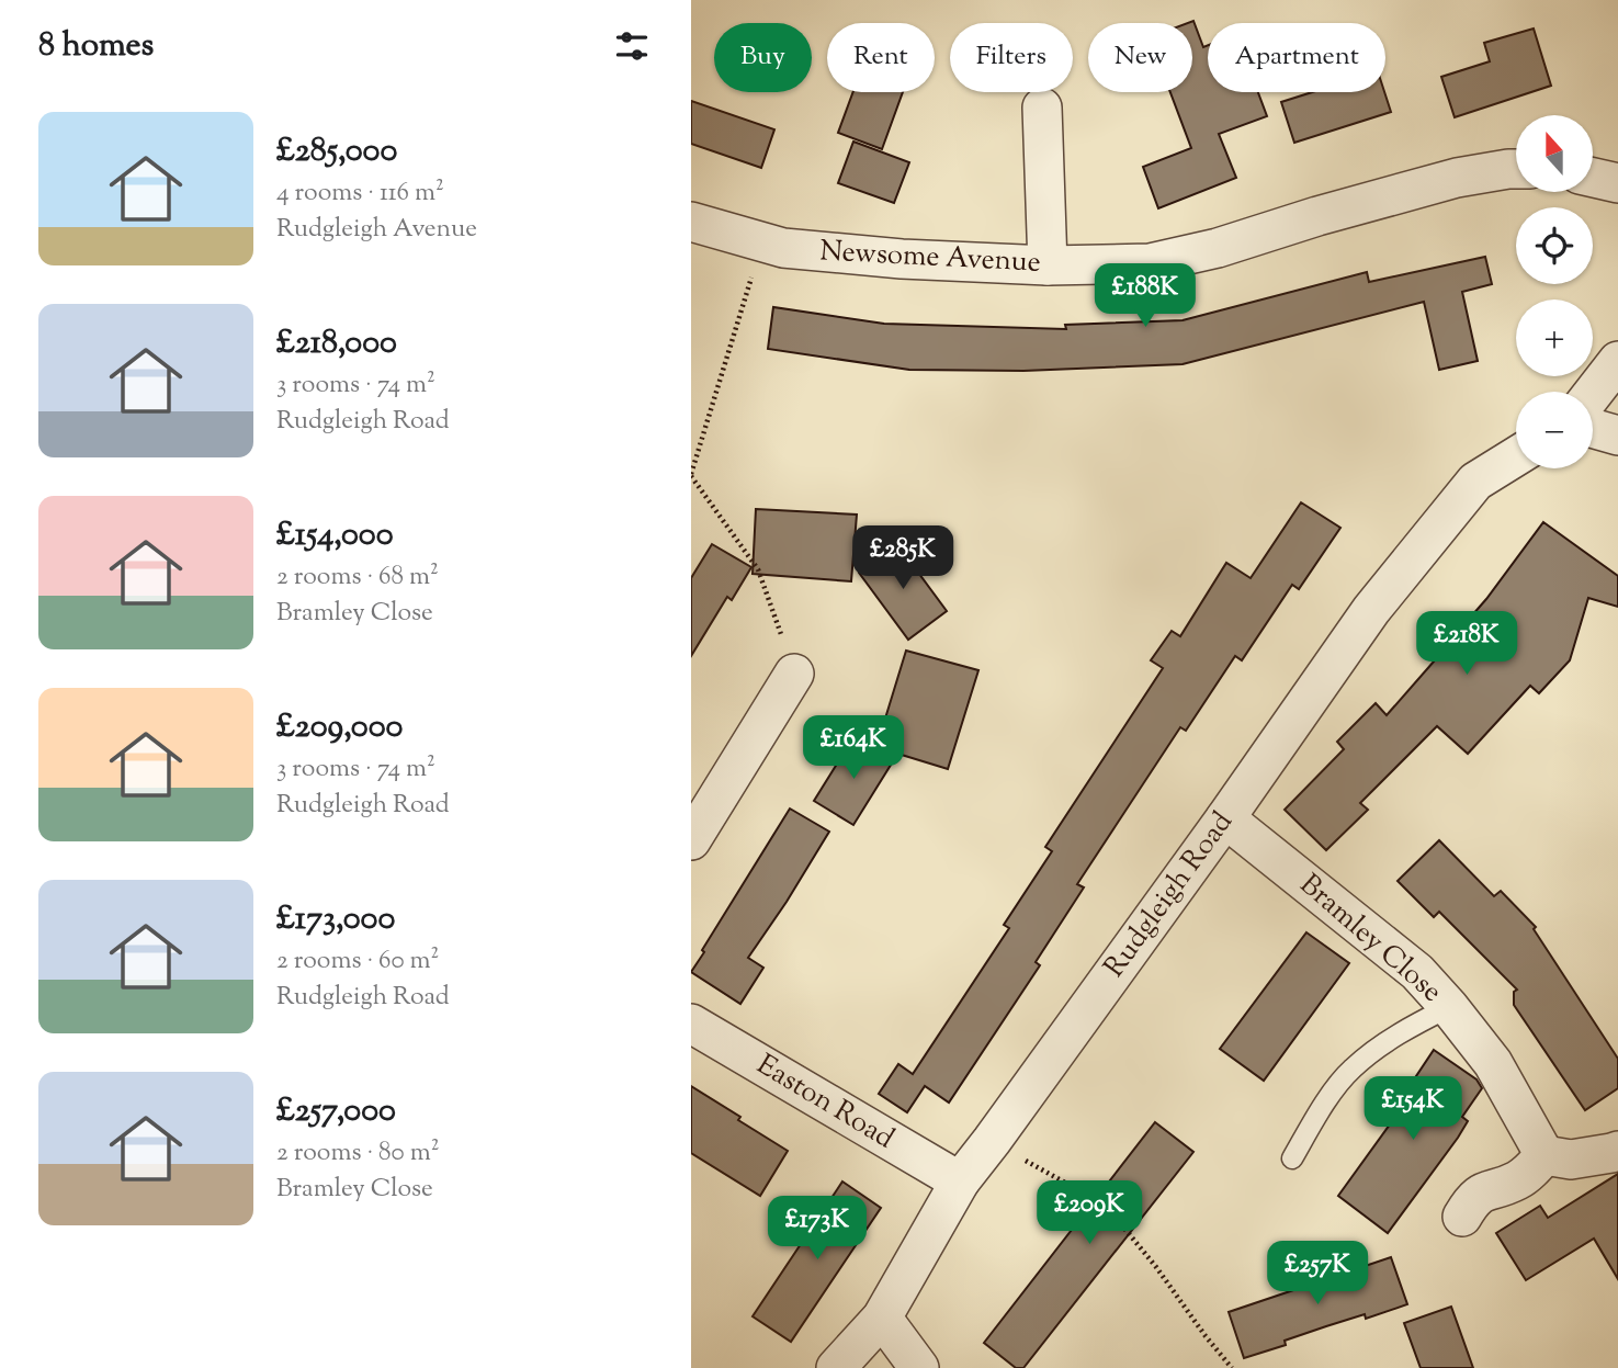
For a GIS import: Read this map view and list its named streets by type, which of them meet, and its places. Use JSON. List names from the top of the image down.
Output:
{
  "streets": {
    "street": [
      "Newsome Avenue",
      "Rudgleigh Road",
      "Bramley Close",
      "Easton Road"
    ]
  },
  "crossings": [
    ["Rudgleigh Road", "Bramley Close"],
    ["Rudgleigh Road", "Easton Road"]
  ],
  "north": "top",
  "page": {
    "heading": "8 homes",
    "chip": [
      "Buy",
      "Rent",
      "Filters",
      "New",
      "Apartment"
    ],
    "list": [
      {
        "name": "£285,000",
        "note": "4 rooms · 116 m² · Rudgleigh Avenue"
      },
      {
        "name": "£218,000",
        "note": "3 rooms · 74 m² · Rudgleigh Road"
      },
      {
        "name": "£154,000",
        "note": "2 rooms · 68 m² · Bramley Close"
      },
      {
        "name": "£209,000",
        "note": "3 rooms · 74 m² · Rudgleigh Road"
      },
      {
        "name": "£173,000",
        "note": "2 rooms · 60 m² · Rudgleigh Road"
      },
      {
        "name": "£257,000",
        "note": "2 rooms · 80 m² · Bramley Close"
      }
    ],
    "map_buttons": ["+", "−"],
    "price": [
      "£188K",
      "£285K",
      "£218K",
      "£164K",
      "£154K",
      "£209K",
      "£173K",
      "£257K"
    ]
  }
}
